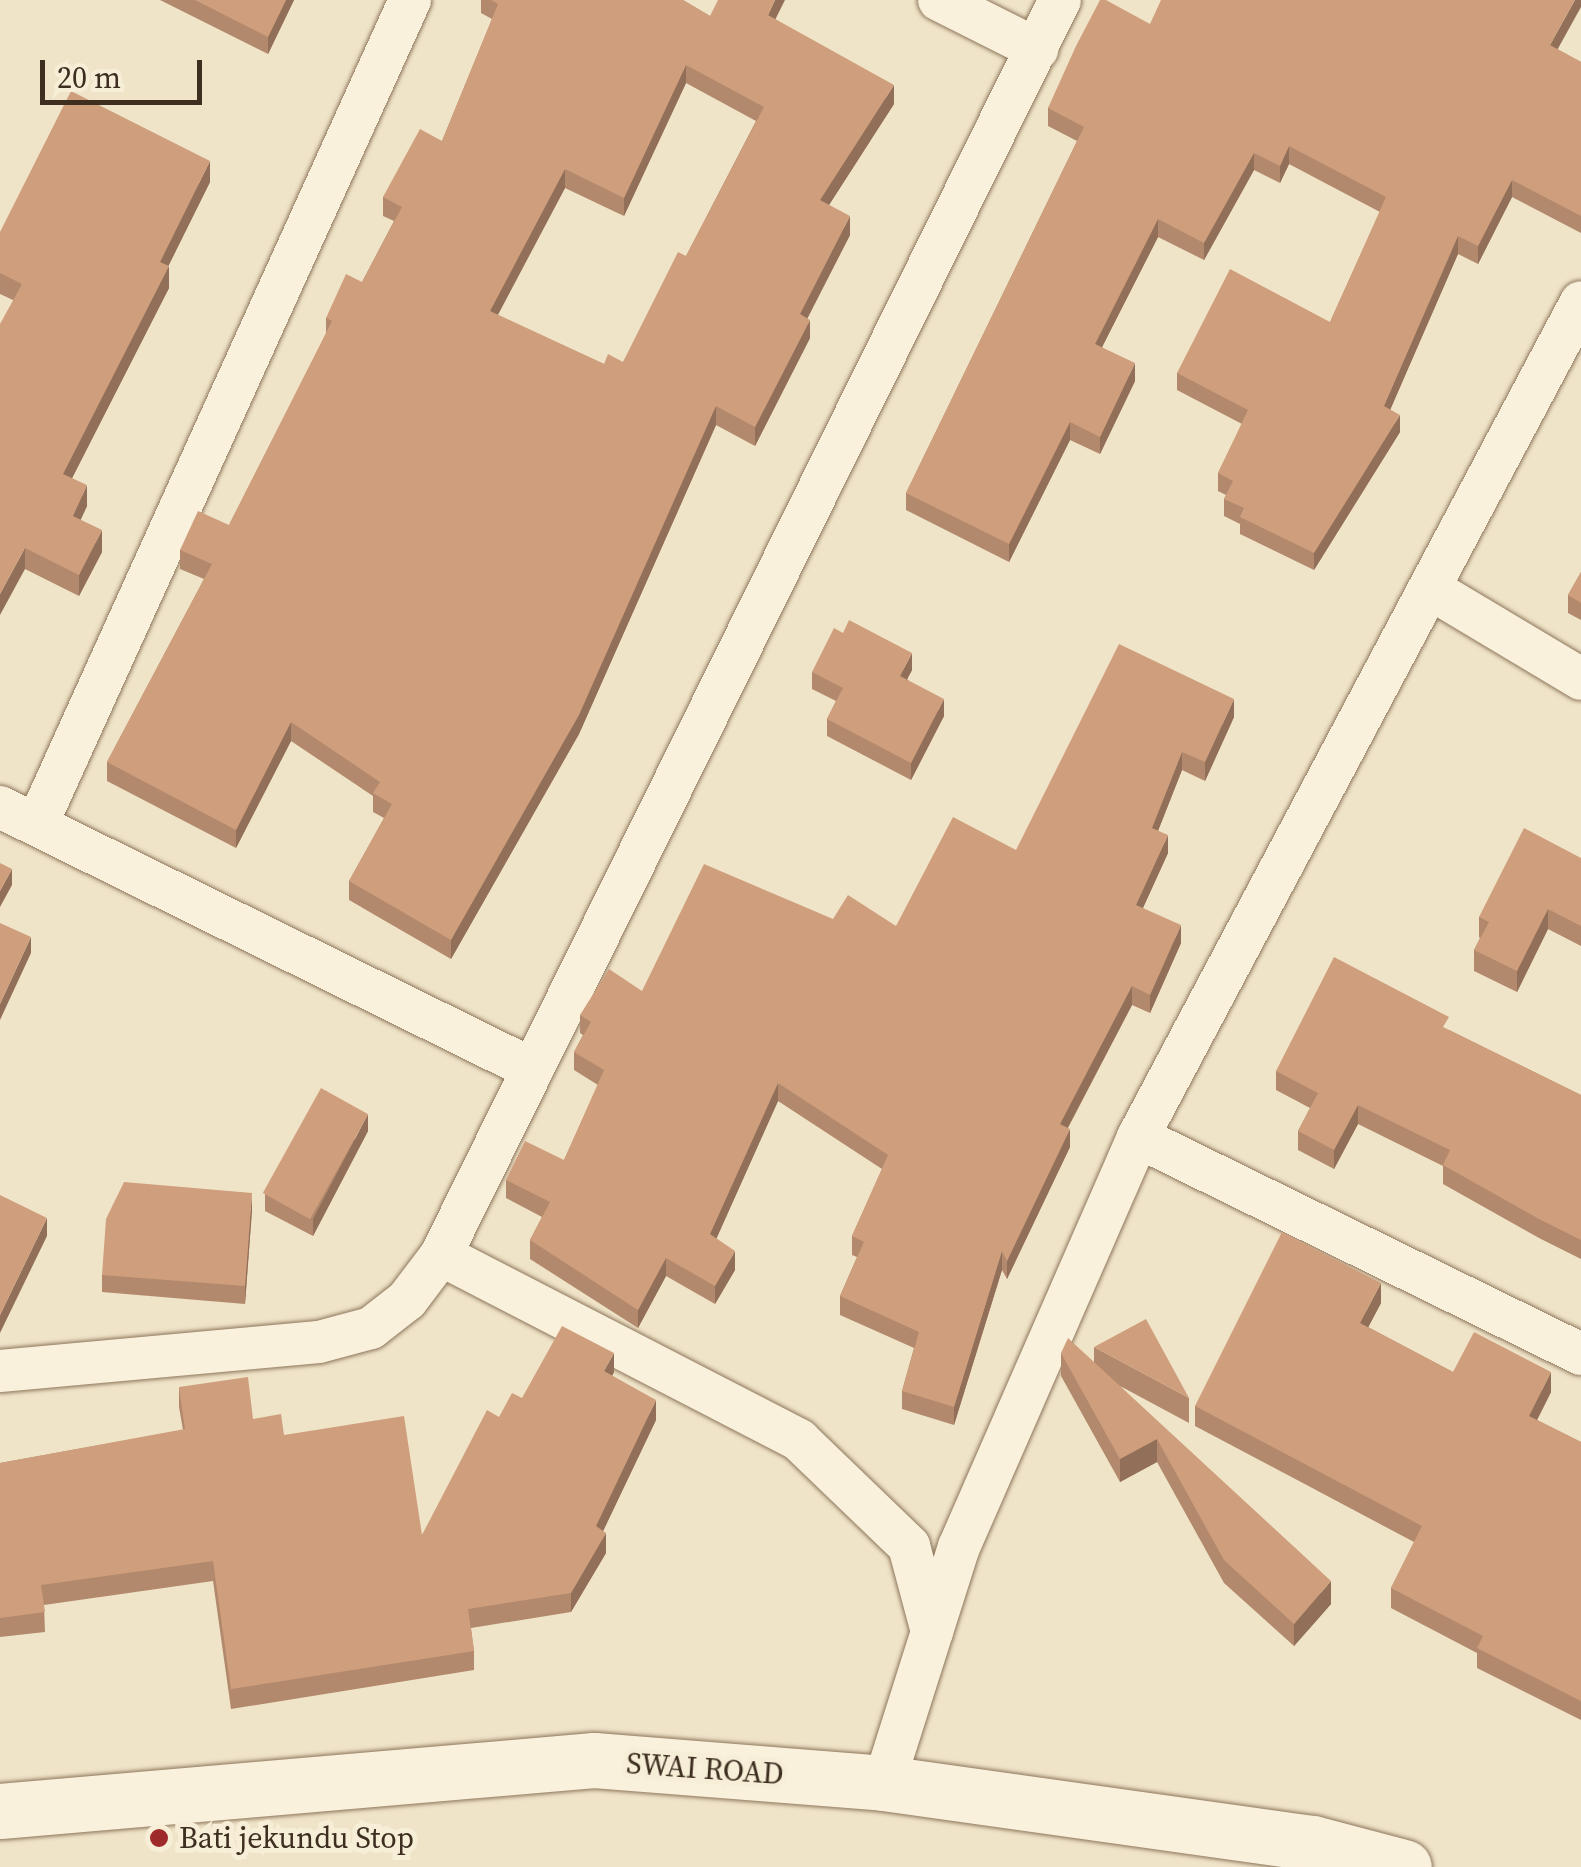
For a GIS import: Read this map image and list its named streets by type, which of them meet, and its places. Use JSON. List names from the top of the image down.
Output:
{
  "streets": {
    "street": ["SWAI ROAD"]
  },
  "places": ["Bati jekundu Stop"],
  "scale_bar": "20 m"
}
